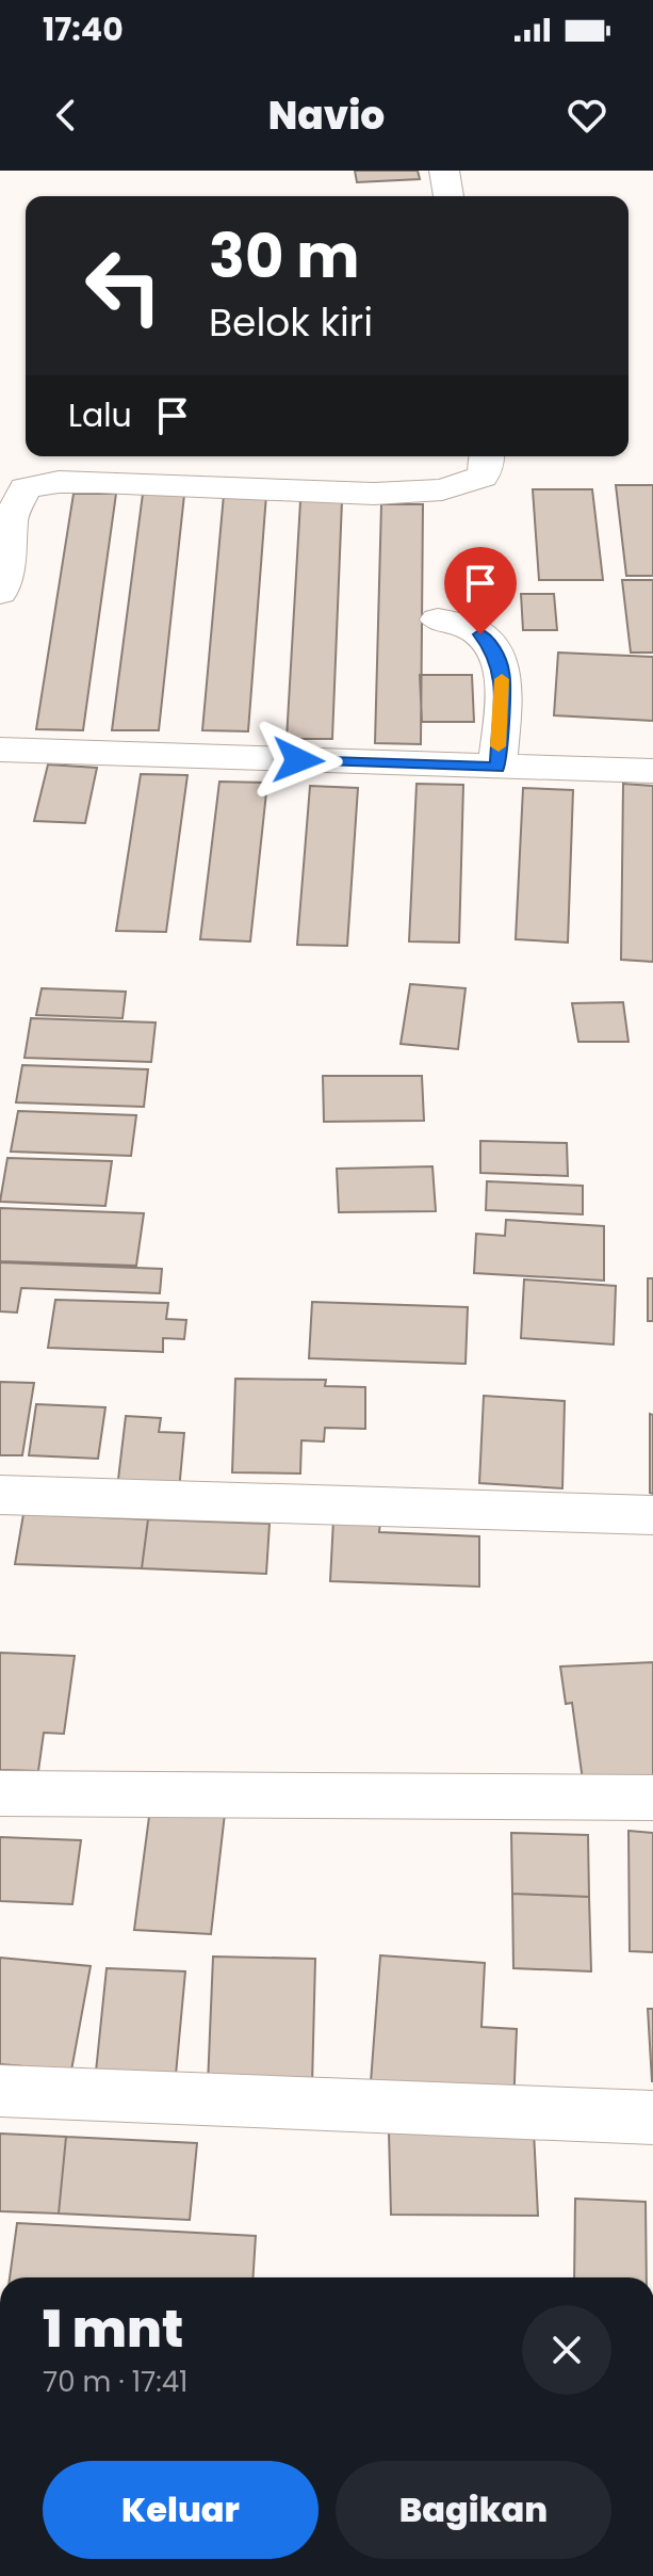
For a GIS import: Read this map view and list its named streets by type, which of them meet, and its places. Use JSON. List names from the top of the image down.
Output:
{
  "page": {
    "status": "17:40",
    "header": "Navio",
    "turn": ["30 m", "Belok kiri"],
    "then": "Lalu",
    "heading": ["1 mnt", "70 m · 17:41"],
    "buttons": ["Keluar", "Bagikan"]
  }
}
